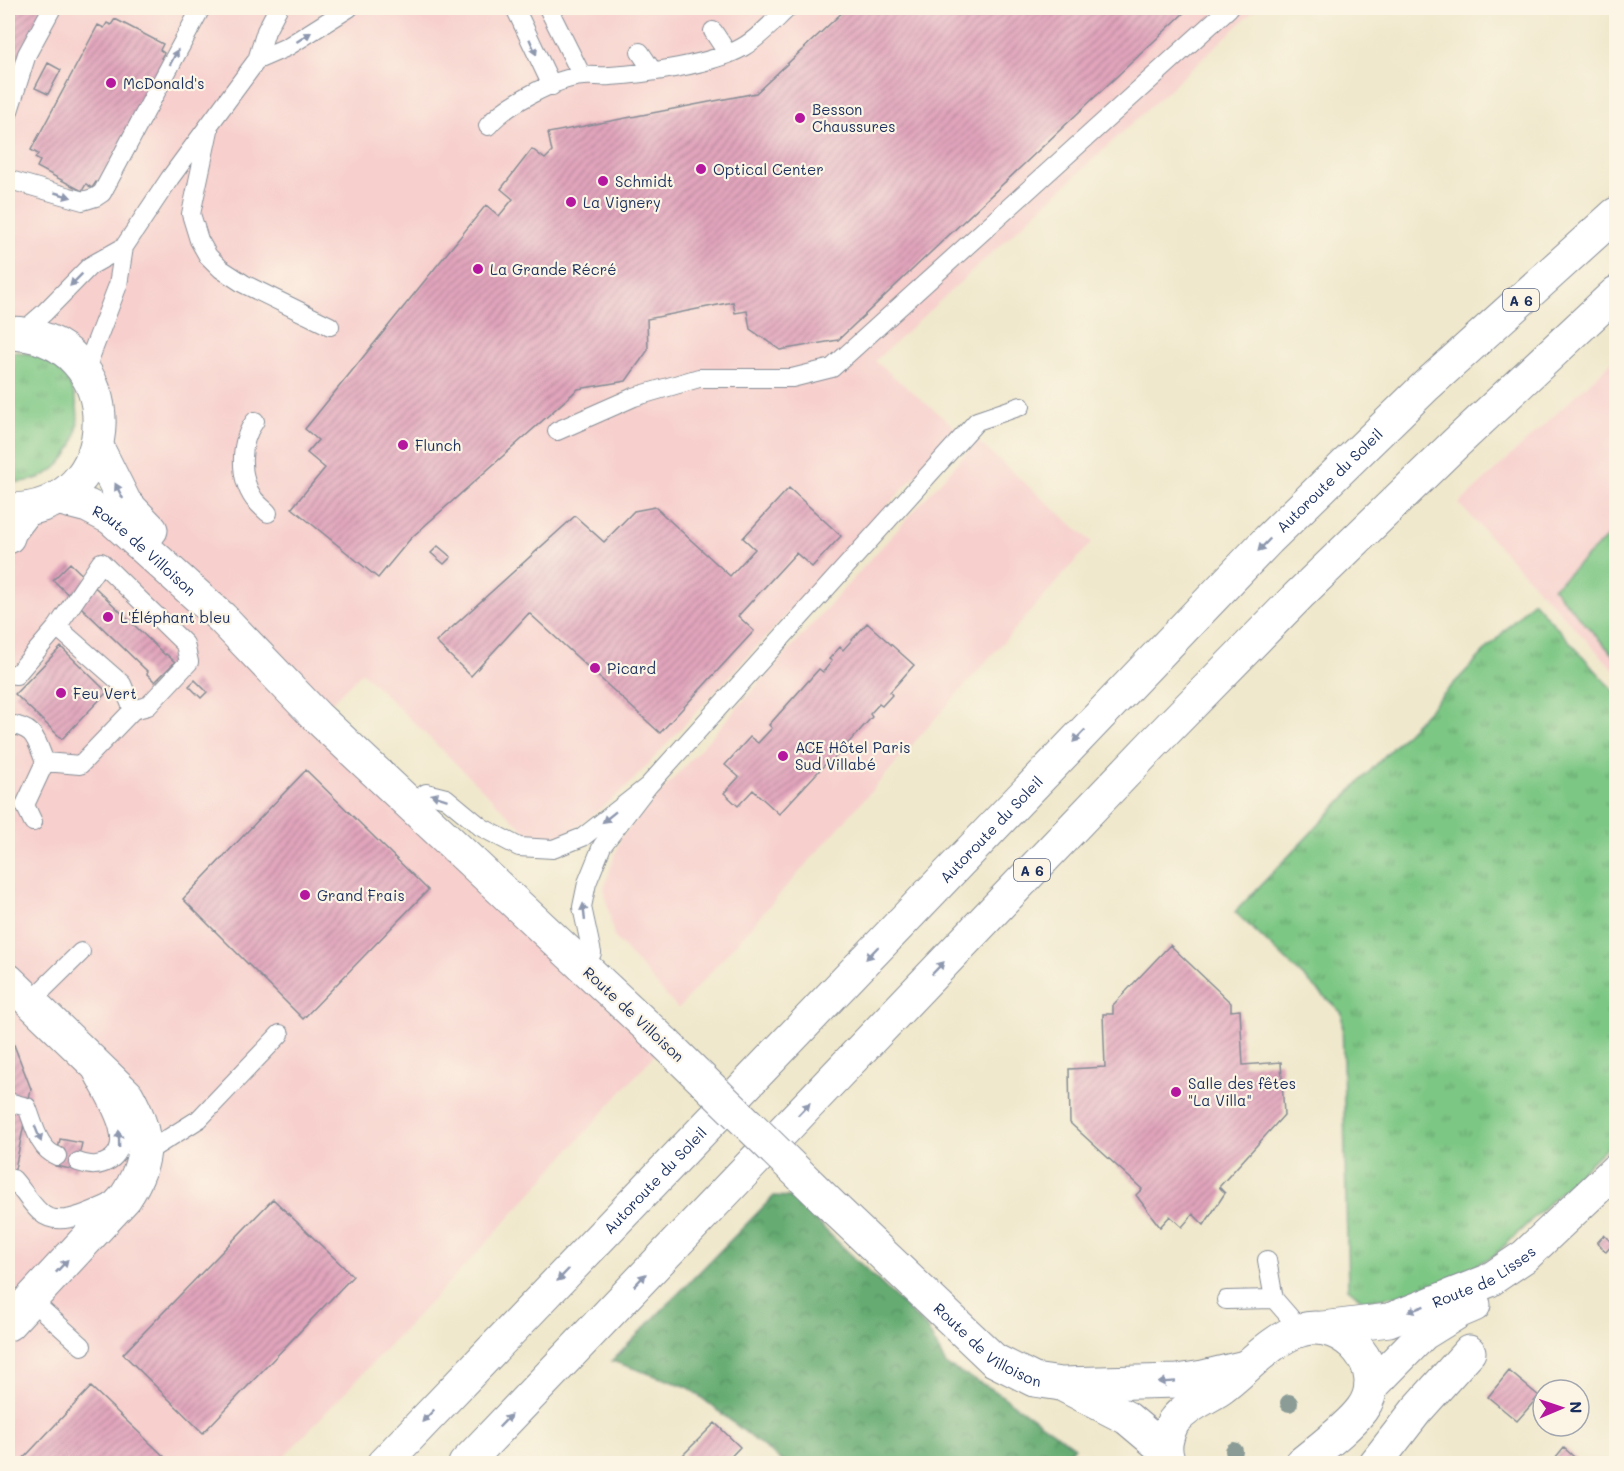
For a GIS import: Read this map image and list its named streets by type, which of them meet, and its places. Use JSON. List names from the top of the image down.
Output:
{
  "streets": {
    "main road": [
      "A 6",
      "Autoroute du Soleil",
      "Route de Villoison",
      "Route de Lisses"
    ]
  },
  "places": [
    "McDonald's",
    "Besson Chaussures",
    "Optical Center",
    "Schmidt",
    "La Vignery",
    "La Grande Récré",
    "Flunch",
    "L'Éléphant bleu",
    "Picard",
    "Feu Vert",
    "ACE Hôtel Paris Sud Villabé",
    "Grand Frais",
    "Salle des fêtes \"La Villa\""
  ],
  "north": "right"
}
